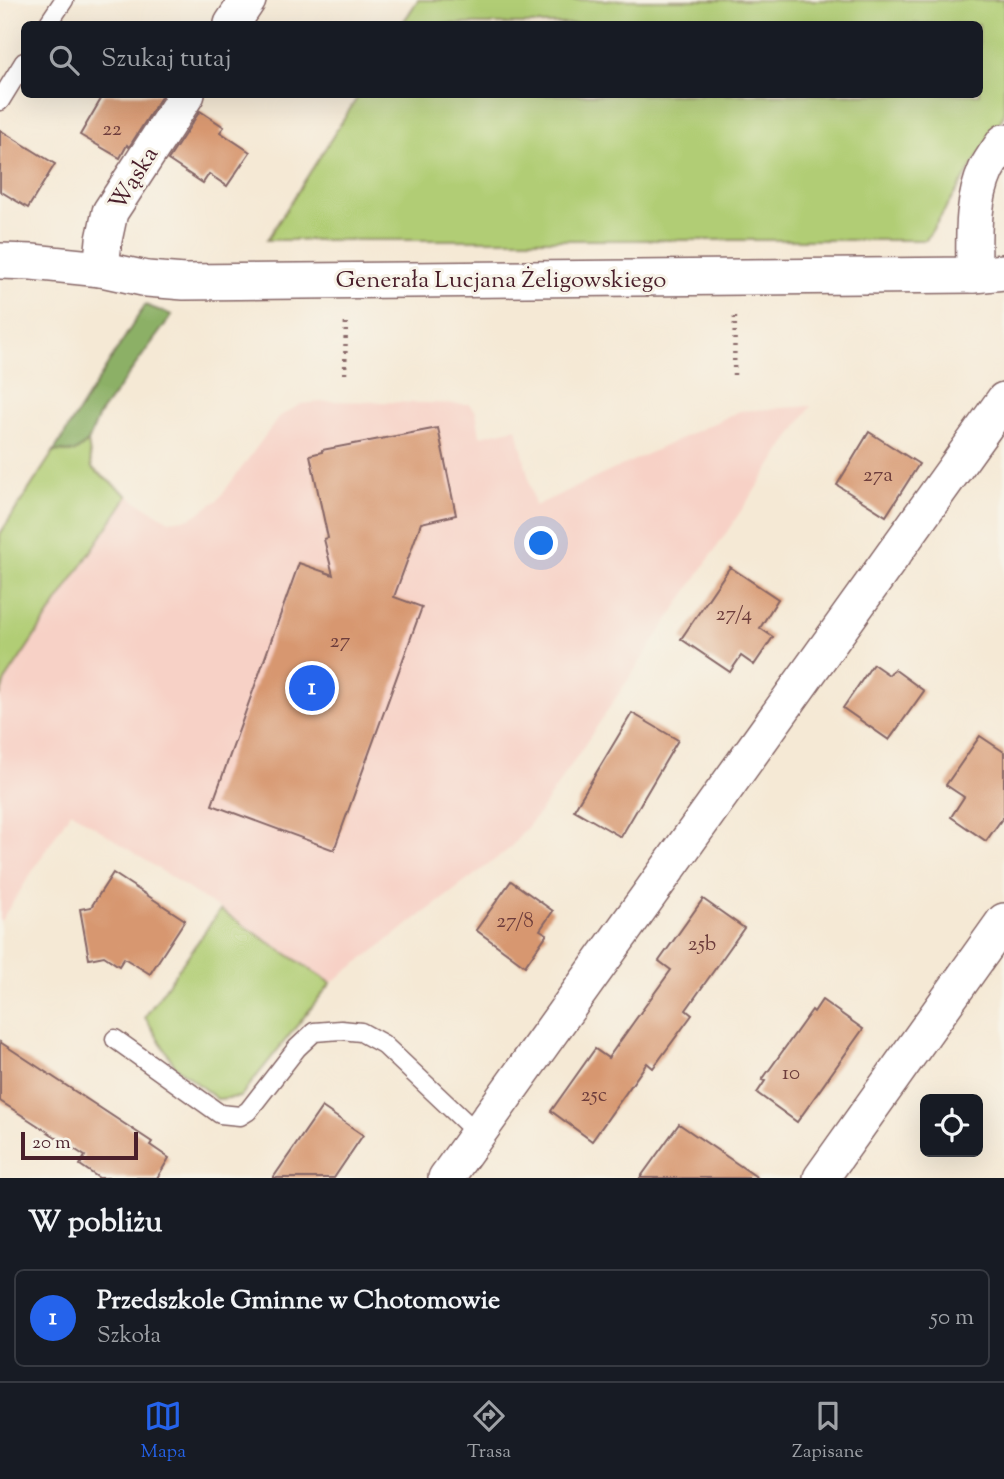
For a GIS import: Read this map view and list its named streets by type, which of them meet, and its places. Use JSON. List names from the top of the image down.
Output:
{
  "streets": {
    "street": ["Wąska", "Generała Lucjana Żeligowskiego"]
  },
  "crossings": [
    ["Wąska", "Generała Lucjana Żeligowskiego"]
  ],
  "house_numbers": [
    "22",
    "27a",
    "27/4",
    "27",
    "27/8",
    "25b",
    "10",
    "25c"
  ],
  "scale_bar": "20 m",
  "page": {
    "search": "Szukaj tutaj",
    "pins": "1",
    "scale": "20 m",
    "heading": "W pobliżu",
    "list": [
      {
        "mark": "1",
        "name": "Przedszkole Gminne w Chotomowie",
        "note": "Szkoła",
        "value": "50 m"
      }
    ],
    "nav": ["Mapa", "Trasa", "Zapisane"]
  }
}
